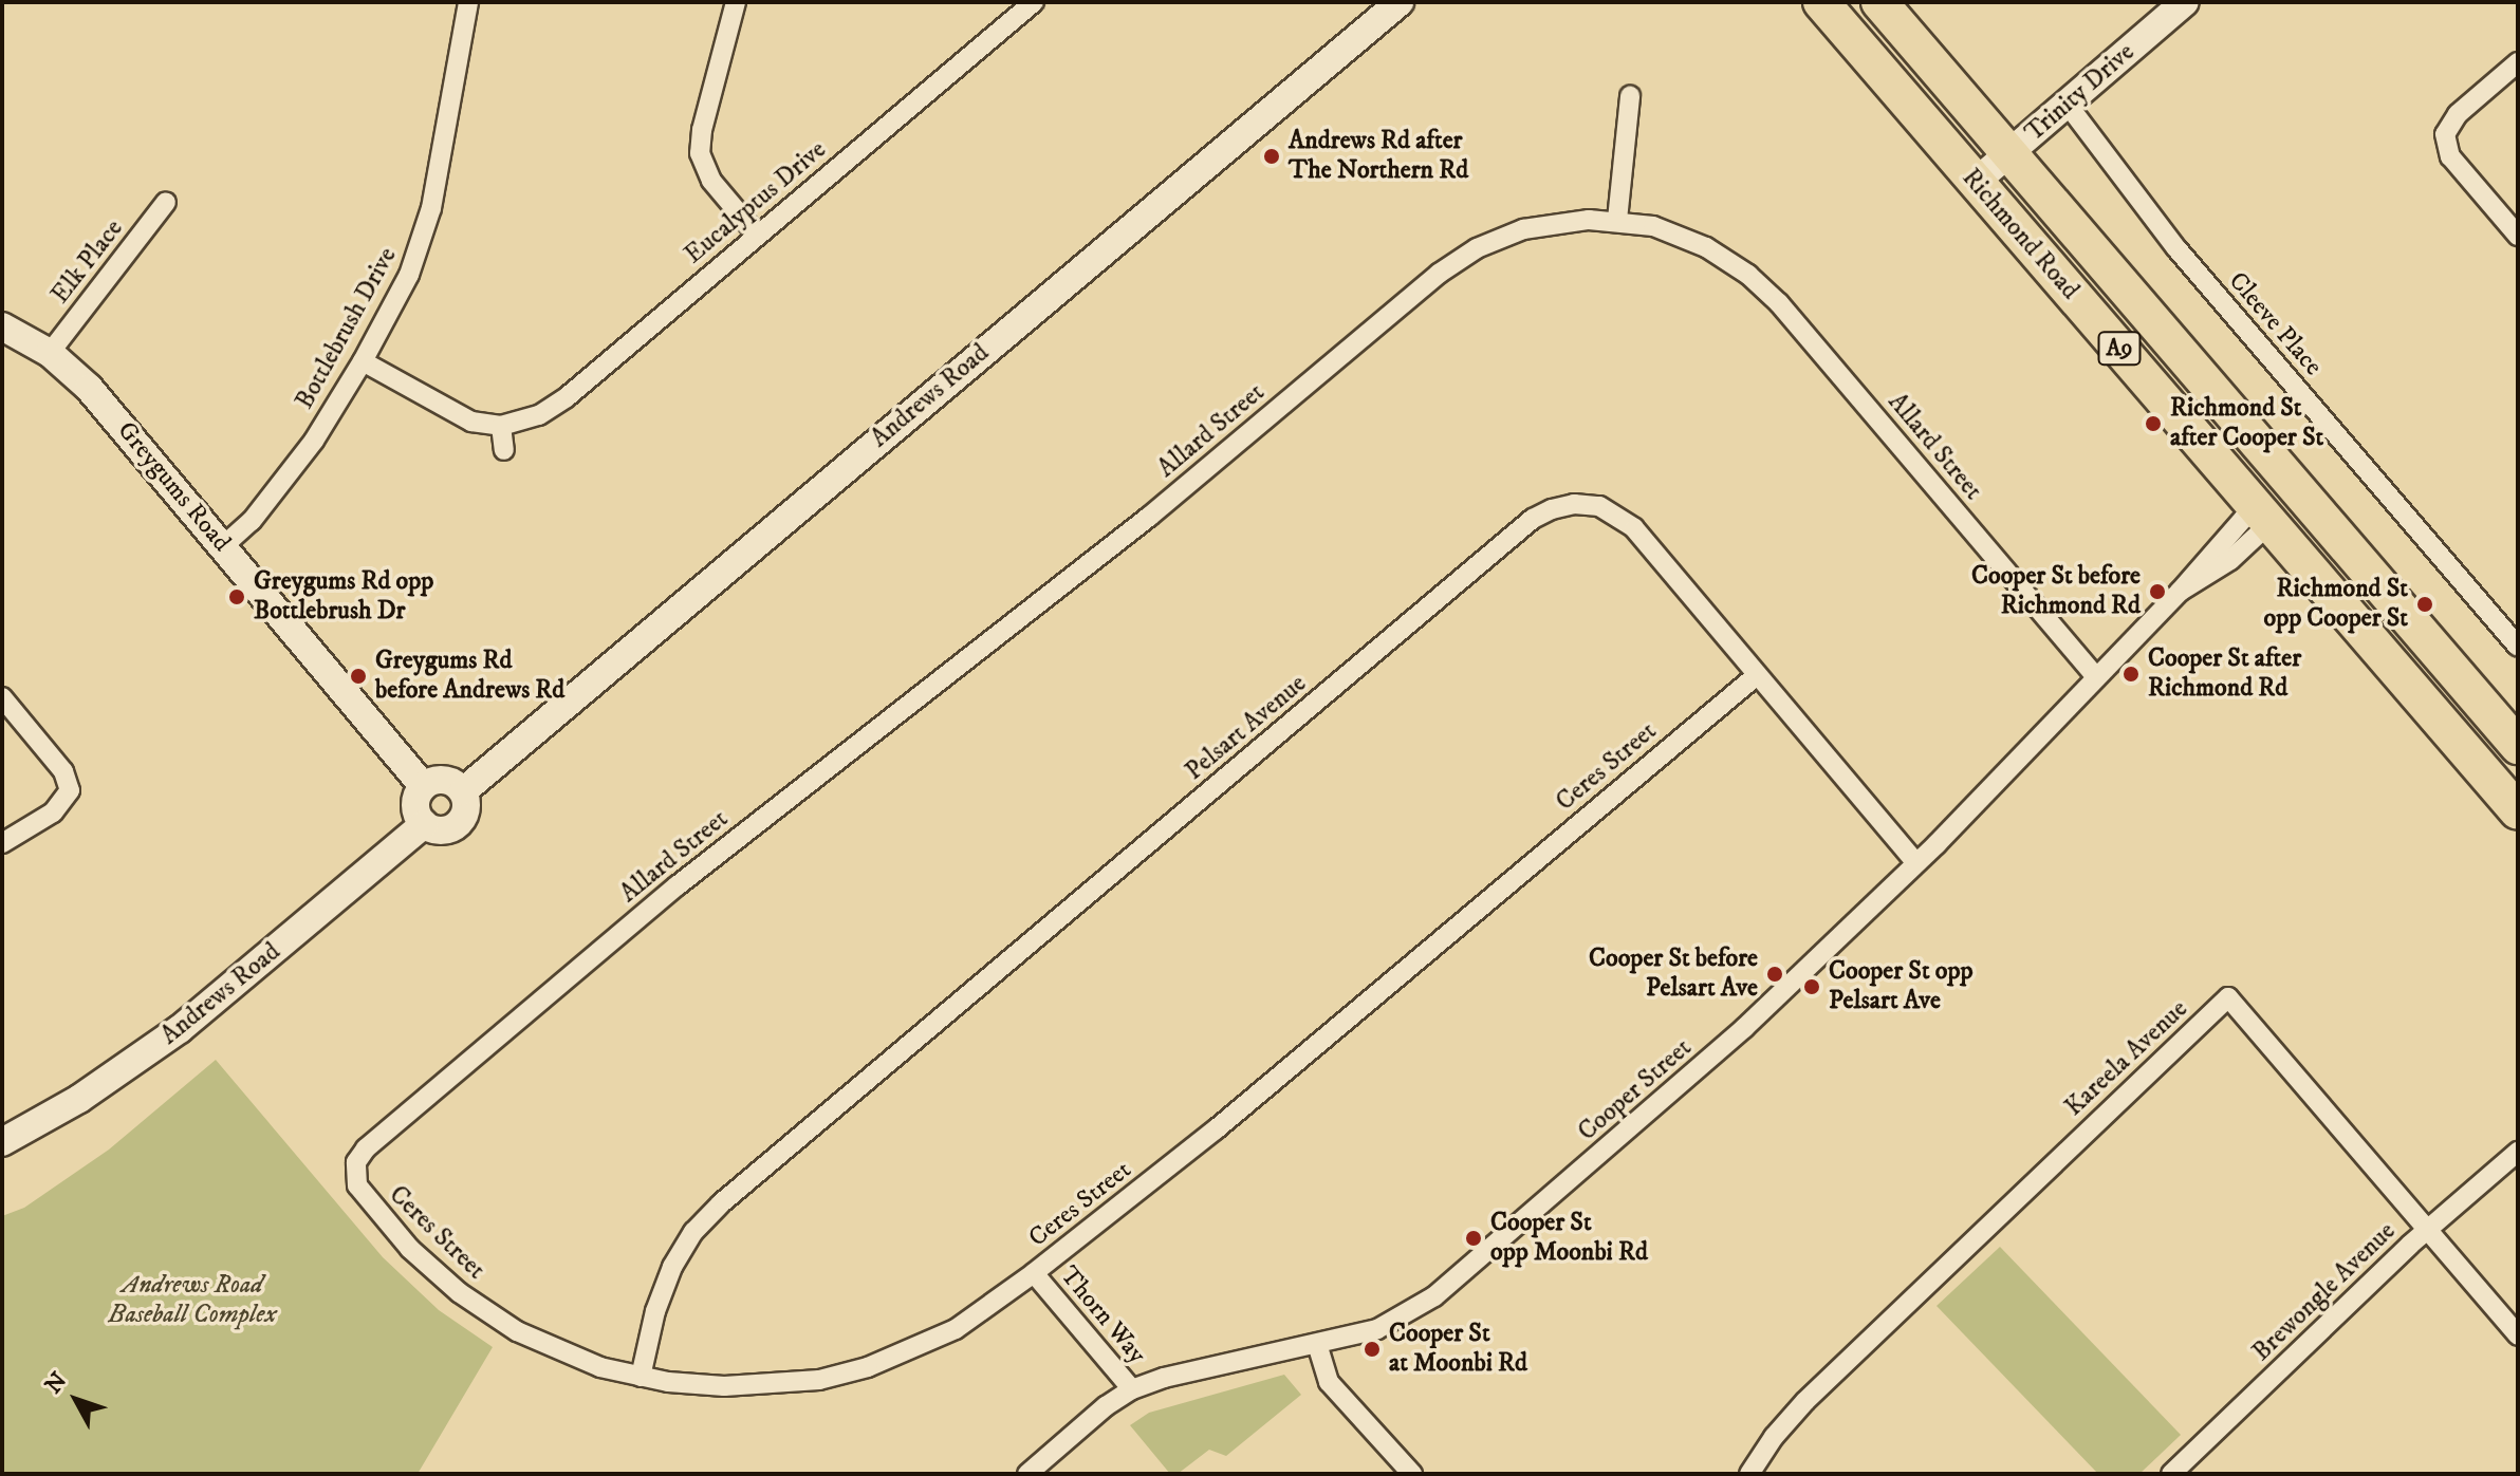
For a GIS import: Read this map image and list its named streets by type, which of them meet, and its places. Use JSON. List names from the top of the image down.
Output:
{
  "streets": {
    "highway": ["Richmond Road", "A9"],
    "main road": ["Trinity Drive", "Andrews Road", "Greygums Road"],
    "street": [
      "Eucalyptus Drive",
      "Elk Place",
      "Cleeve Place",
      "Bottlebrush Drive",
      "Allard Street",
      "Pelsart Avenue",
      "Ceres Street",
      "Kareela Avenue",
      "Cooper Street",
      "Brewongle Avenue",
      "Thorn Way"
    ]
  },
  "crossings": [
    ["Trinity Drive", "Richmond Road"],
    ["Trinity Drive", "Cleeve Place"],
    ["Richmond Road", "Cooper Street"],
    ["Elk Place", "Greygums Road"],
    ["Bottlebrush Drive", "Greygums Road"],
    ["Andrews Road", "Greygums Road"],
    ["Allard Street", "Ceres Street"],
    ["Allard Street", "Cooper Street"],
    ["Pelsart Avenue", "Ceres Street"],
    ["Pelsart Avenue", "Cooper Street"],
    ["Ceres Street", "Thorn Way"],
    ["Kareela Avenue", "Brewongle Avenue"],
    ["Cooper Street", "Thorn Way"]
  ],
  "parks": ["Andrews Road Baseball Complex"],
  "places": [
    "Andrews Rd after The Northern Rd",
    "Richmond St after Cooper St",
    "Cooper St before Richmond Rd",
    "Greygums Rd opp Bottlebrush Dr",
    "Richmond St opp Cooper St",
    "Cooper St after Richmond Rd",
    "Greygums Rd before Andrews Rd",
    "Cooper St before Pelsart Ave",
    "Cooper St opp Pelsart Ave",
    "Cooper St opp Moonbi Rd",
    "Cooper St at Moonbi Rd"
  ],
  "north": "top left"
}
